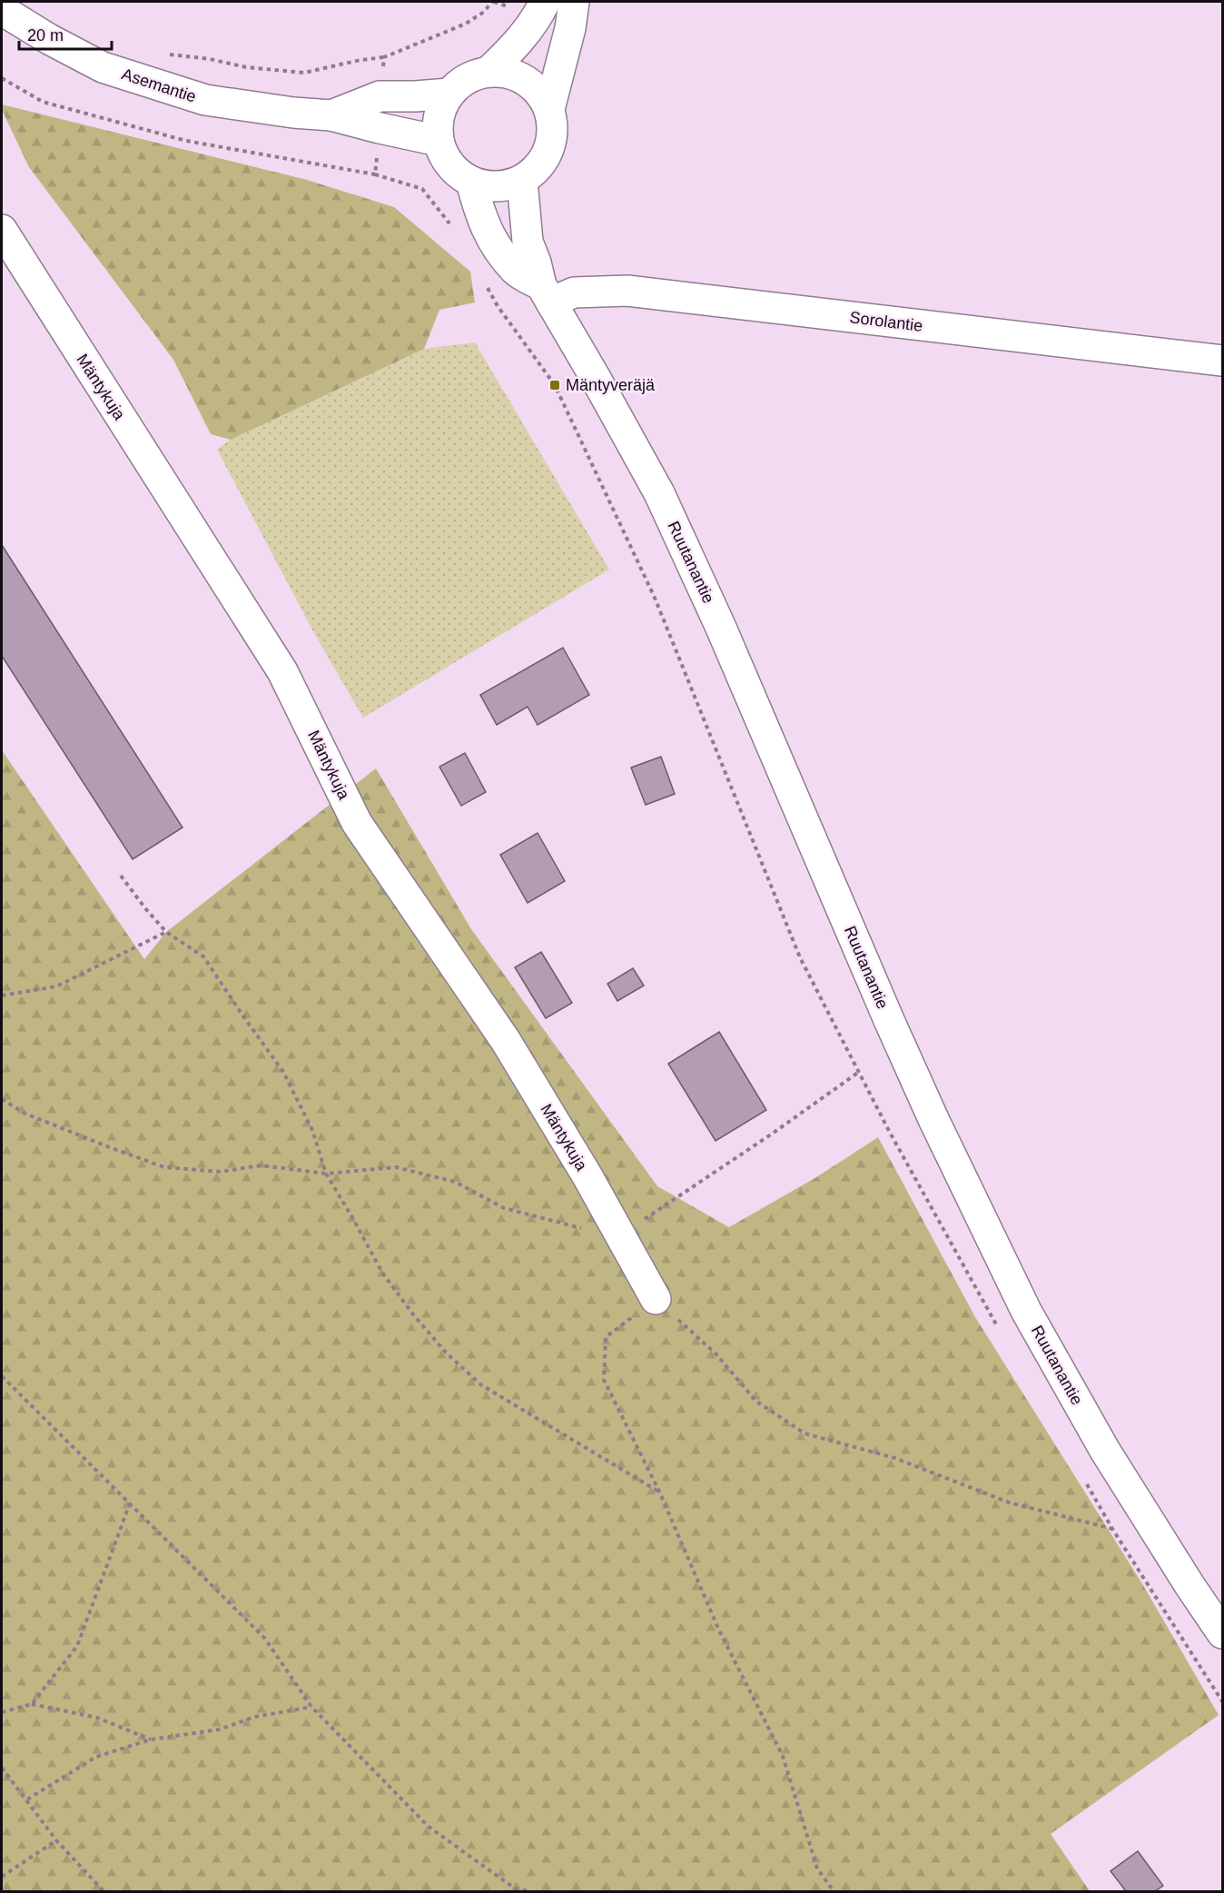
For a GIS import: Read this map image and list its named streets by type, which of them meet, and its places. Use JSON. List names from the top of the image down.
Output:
{
  "streets": {
    "main road": [
      "Asemantie",
      "Sorolantie",
      "Mäntykuja",
      "Ruutanantie"
    ]
  },
  "crossings": [
    ["Asemantie", "Ruutanantie"],
    ["Sorolantie", "Ruutanantie"]
  ],
  "places": {
    "transit": ["Mäntyveräjä"]
  },
  "scale_bar": "20 m"
}
